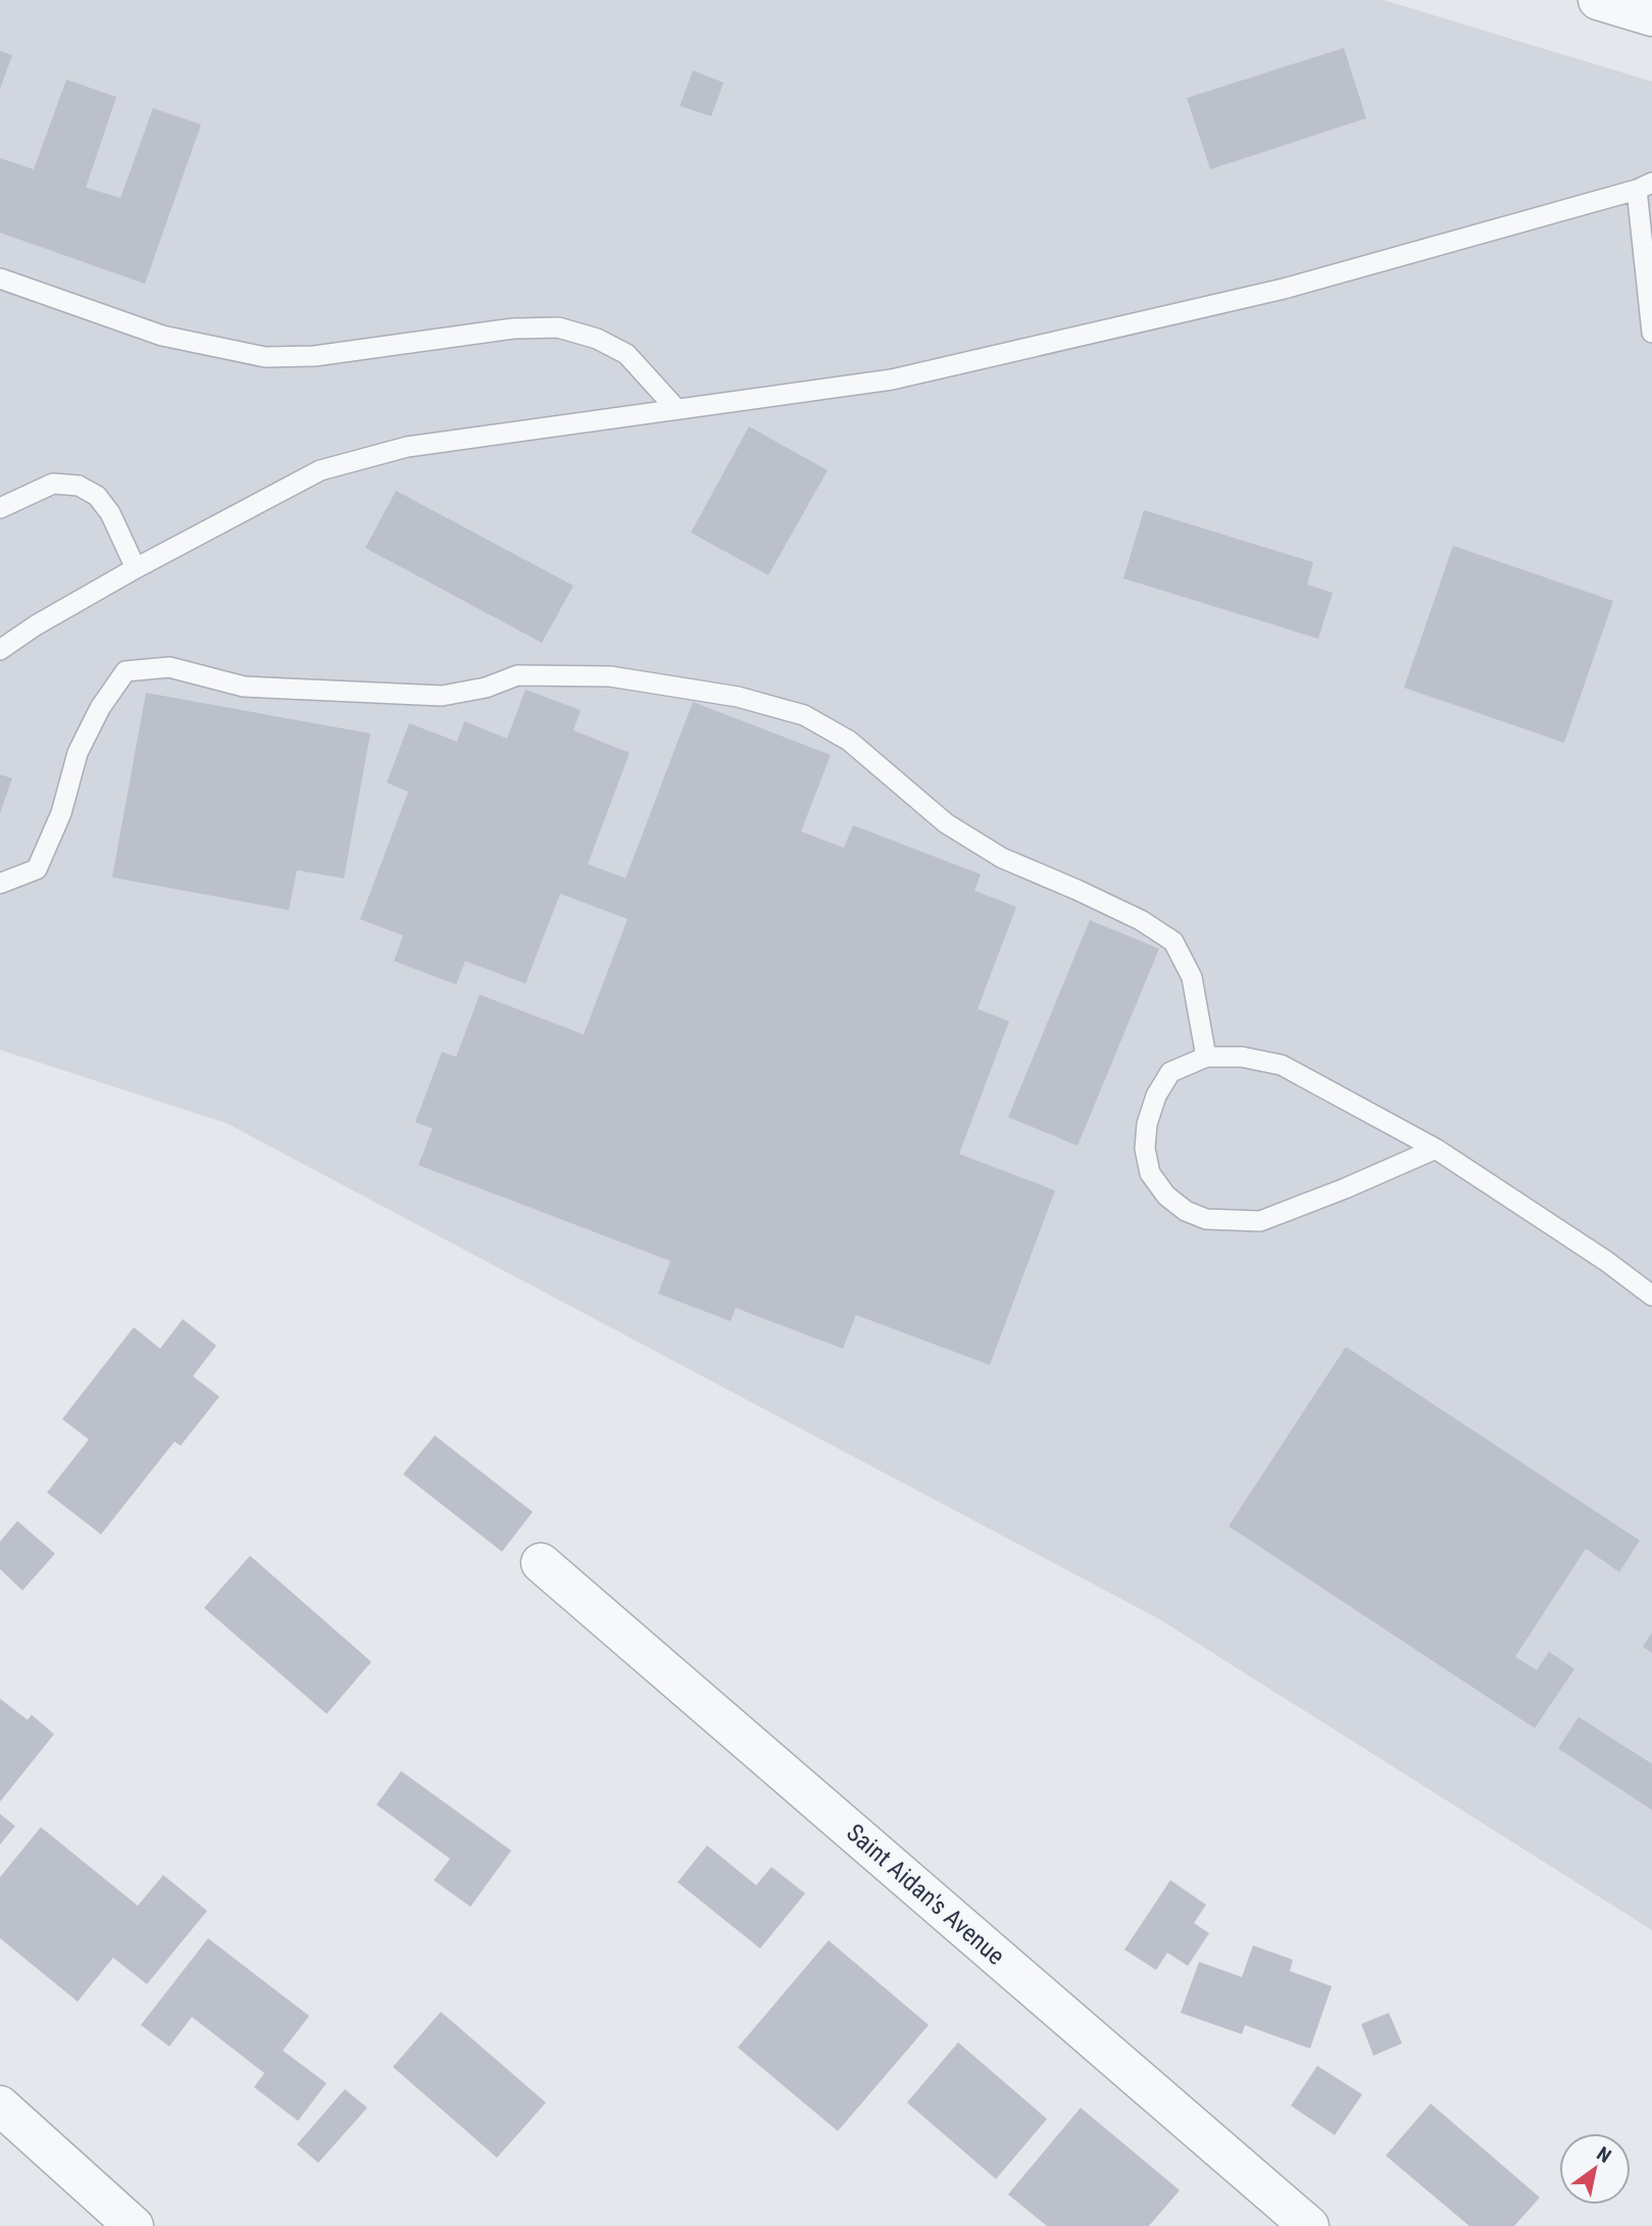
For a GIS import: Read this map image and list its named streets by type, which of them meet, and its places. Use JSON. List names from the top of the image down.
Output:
{
  "streets": {
    "street": ["Saint Aidan's Avenue"]
  },
  "north": "top right"
}
